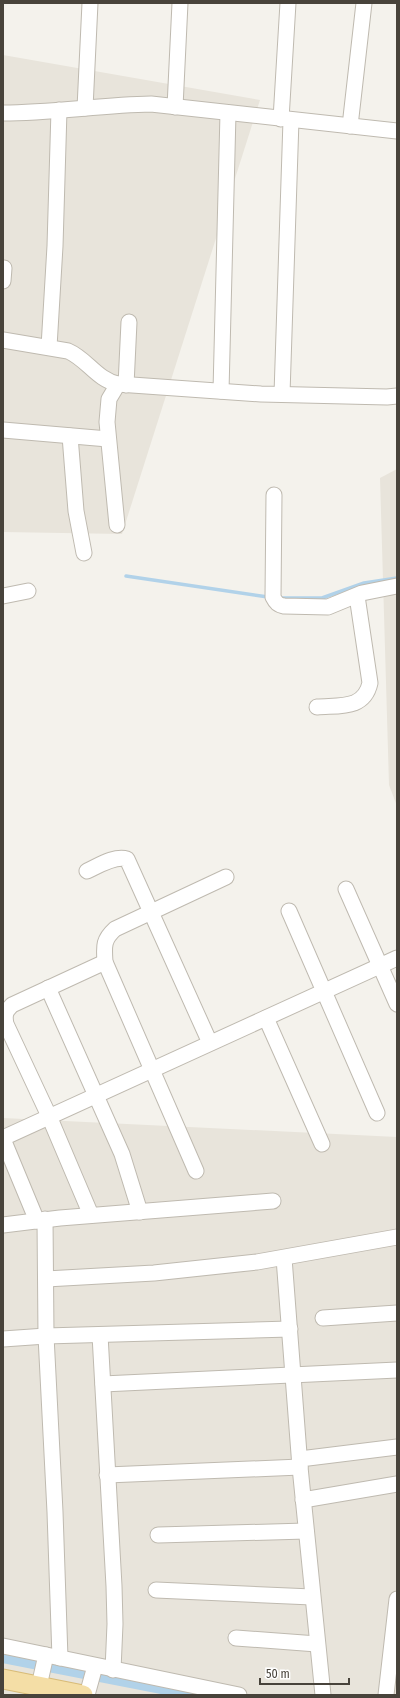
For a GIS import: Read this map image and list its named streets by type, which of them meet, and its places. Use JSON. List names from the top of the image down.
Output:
{
  "scale_bar": "50 m"
}
